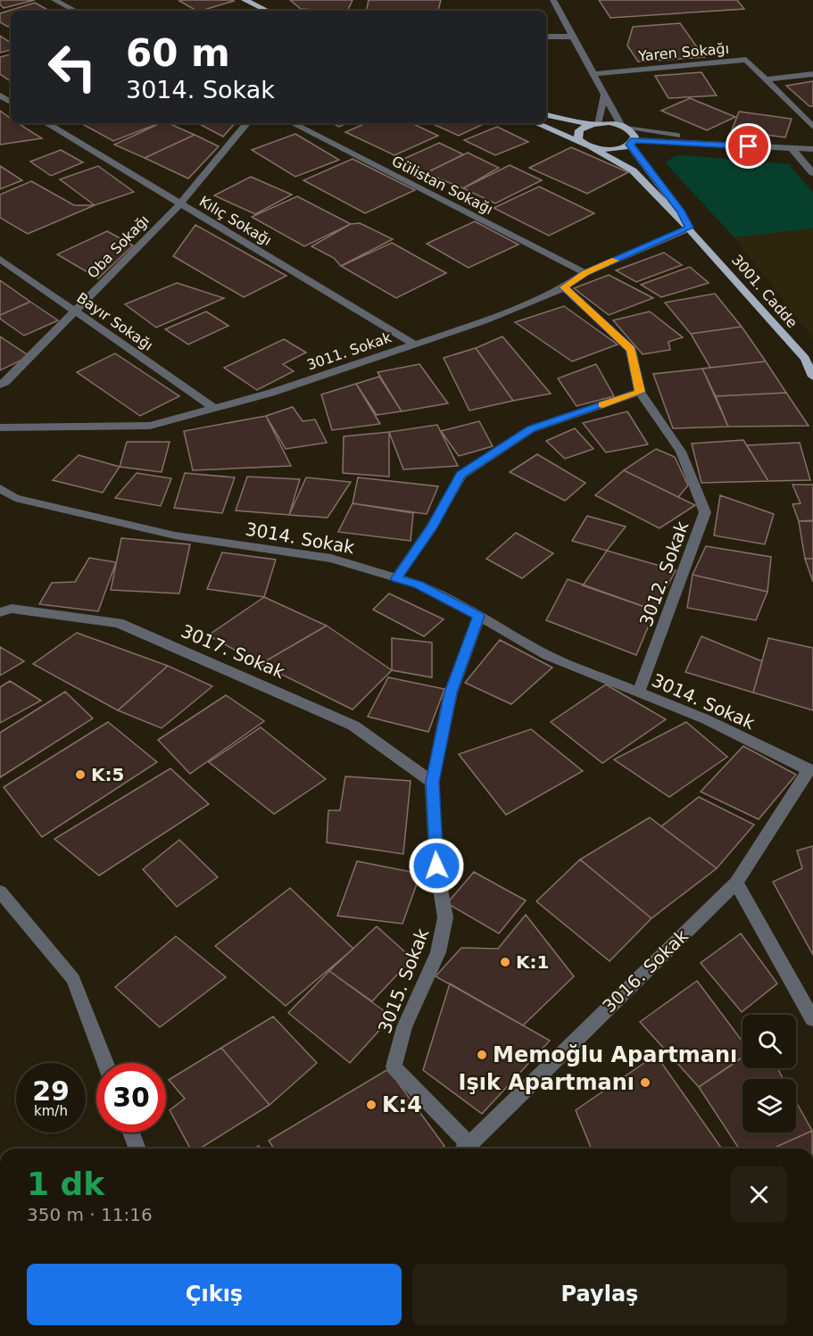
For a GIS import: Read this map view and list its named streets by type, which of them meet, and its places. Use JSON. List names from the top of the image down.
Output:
{
  "streets": {
    "main road": ["3001. Cadde"],
    "street": [
      "Yaren Sokağı",
      "Gülistan Sokağı",
      "Kılıç Sokağı",
      "Oba Sokağı",
      "Bayır Sokağı",
      "3011. Sokak",
      "3014. Sokak",
      "3012. Sokak",
      "3017. Sokak",
      "3016. Sokak",
      "3015. Sokak"
    ]
  },
  "crossings": [
    ["Gülistan Sokağı", "3011. Sokak"],
    ["Kılıç Sokağı", "Oba Sokağı"],
    ["Kılıç Sokağı", "3011. Sokak"],
    ["Oba Sokağı", "Bayır Sokağı"],
    ["3001. Cadde", "3011. Sokak"],
    ["Bayır Sokağı", "3011. Sokak"],
    ["3011. Sokak", "3012. Sokak"],
    ["3014. Sokak", "3012. Sokak"],
    ["3014. Sokak", "3016. Sokak"],
    ["3014. Sokak", "3015. Sokak"],
    ["3017. Sokak", "3015. Sokak"],
    ["3016. Sokak", "3015. Sokak"]
  ],
  "places": [
    "K:5",
    "K:1",
    "Memoğlu Apartmanı",
    "Işık Apartmanı",
    "K:4"
  ],
  "page": {
    "turn": ["60 m", "3014. Sokak"],
    "speed": "29 km/h",
    "limit": "30",
    "heading": ["1 dk", "350 m · 11:16"],
    "buttons": ["Çıkış", "Paylaş"]
  }
}
